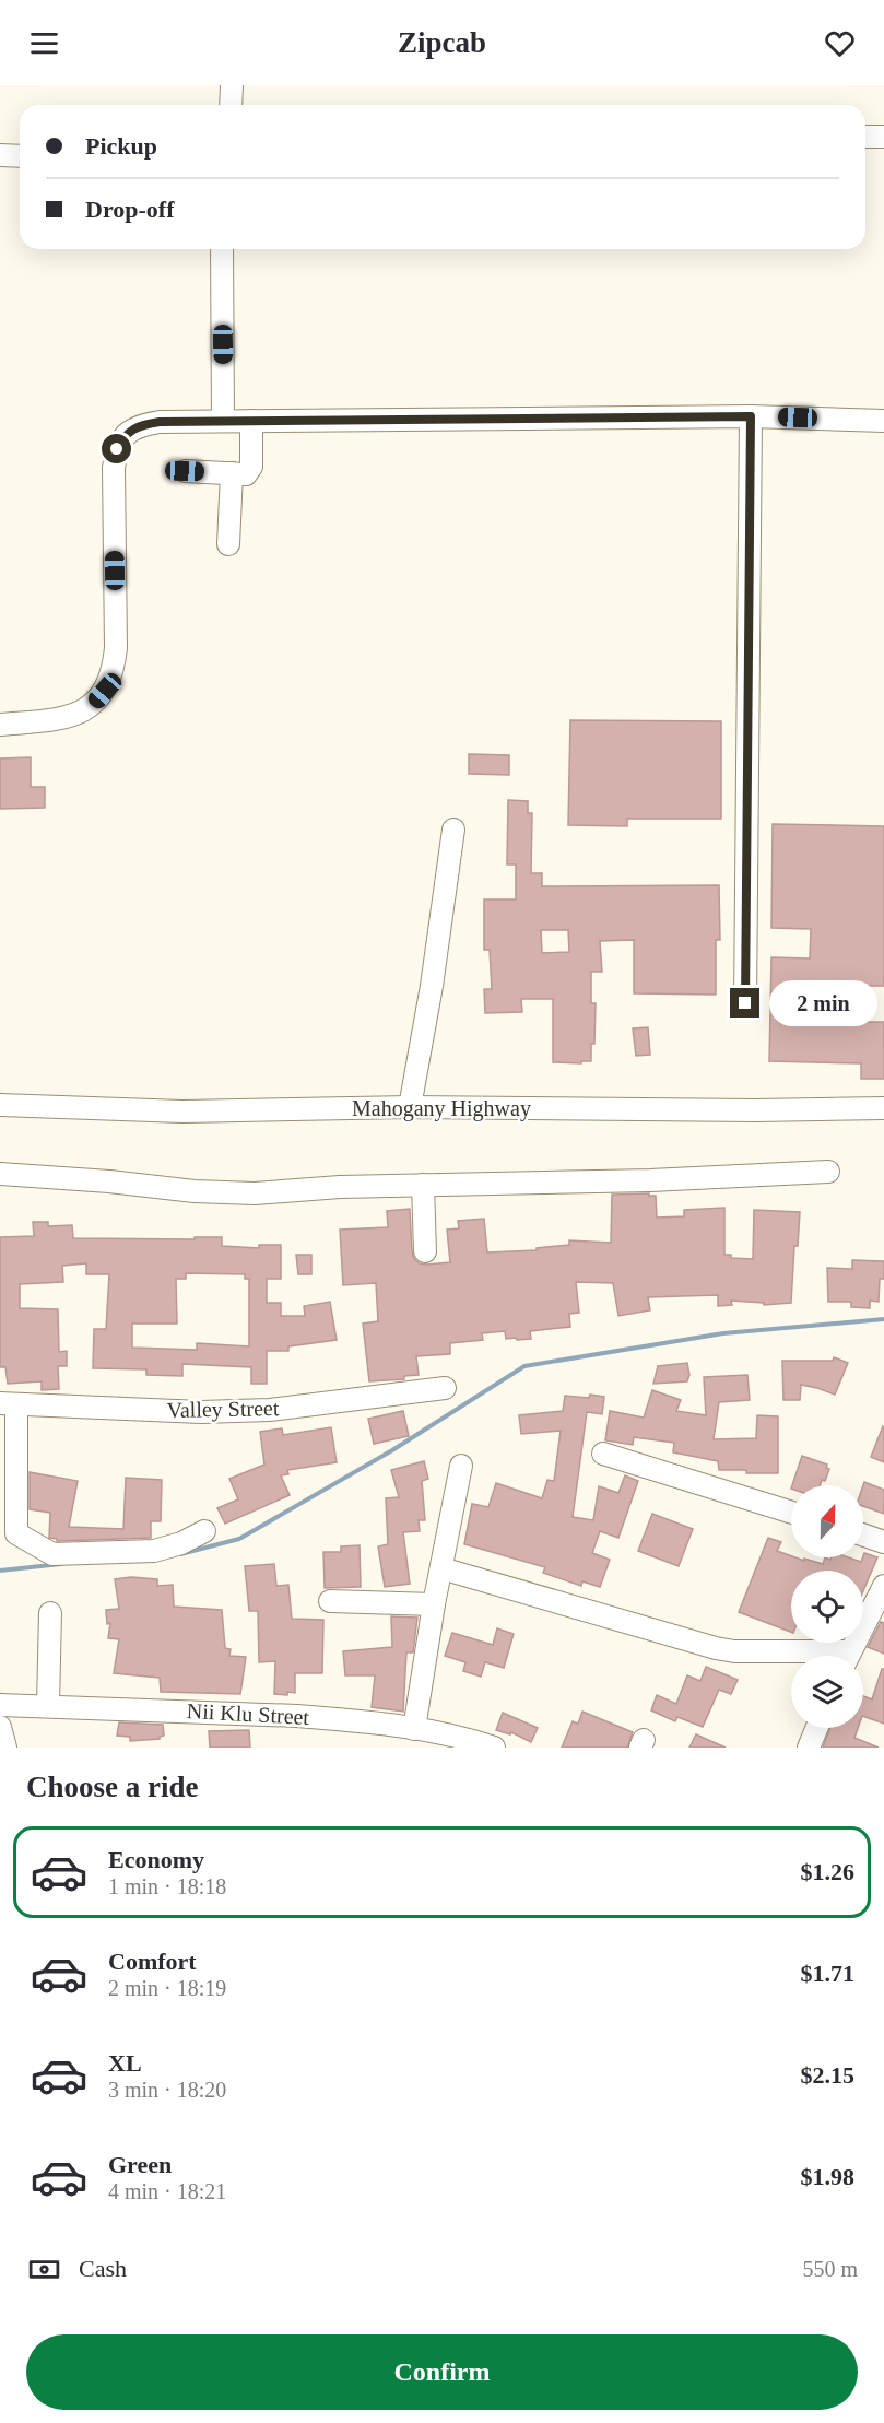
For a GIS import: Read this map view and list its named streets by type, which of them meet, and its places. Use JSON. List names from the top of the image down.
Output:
{
  "streets": {
    "street": ["Mahogany Highway", "Valley Street", "Nii Klu Street"]
  },
  "north": "top",
  "page": {
    "header": "Zipcab",
    "banner": ["Pickup", "Drop-off"],
    "bubble": "2 min",
    "heading": "Choose a ride",
    "list": [
      {
        "name": "Economy",
        "note": "1 min · 18:18",
        "value": "$1.26"
      },
      {
        "name": "Comfort",
        "note": "2 min · 18:19",
        "value": "$1.71"
      },
      {
        "name": "XL",
        "note": "3 min · 18:20",
        "value": "$2.15"
      },
      {
        "name": "Green",
        "note": "4 min · 18:21",
        "value": "$1.98"
      }
    ],
    "pay": ["Cash", "550 m"],
    "buttons": "Confirm"
  }
}
